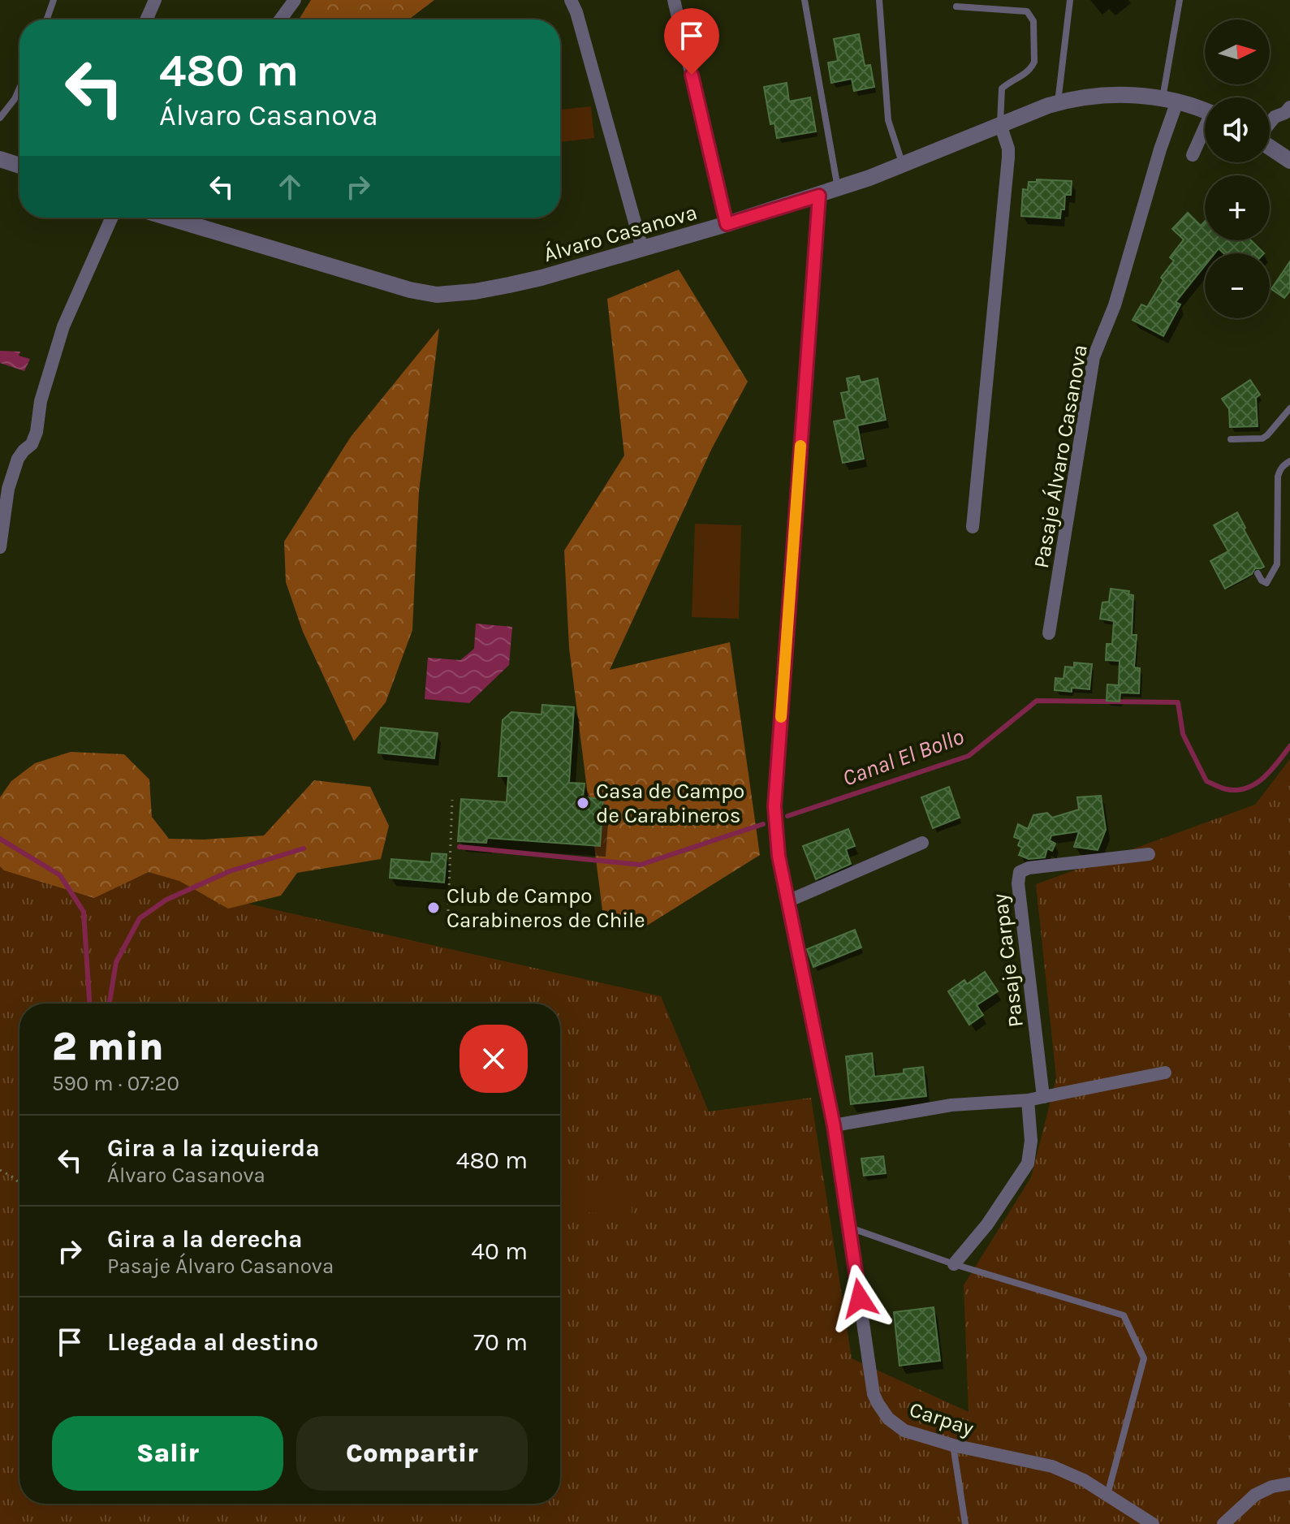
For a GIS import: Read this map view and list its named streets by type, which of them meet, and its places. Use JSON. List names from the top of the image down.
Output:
{
  "streets": {
    "street": [
      "Álvaro Casanova",
      "Pasaje Álvaro Casanova",
      "Pasaje Carpay",
      "Carpay"
    ]
  },
  "crossings": [
    ["Álvaro Casanova", "Pasaje Álvaro Casanova"],
    ["Álvaro Casanova", "Carpay"]
  ],
  "water": ["Canal El Bollo"],
  "places": ["Casa de Campo de Carabineros", "Club de Campo Carabineros de Chile"],
  "north": "right",
  "page": {
    "map_buttons": ["+", "−"],
    "turn": ["480 m", "Álvaro Casanova"],
    "heading": ["2 min", "590 m · 07:20"],
    "list": [
      {
        "name": "Gira a la izquierda",
        "note": "Álvaro Casanova",
        "value": "480 m"
      },
      {
        "name": "Gira a la derecha",
        "note": "Pasaje Álvaro Casanova",
        "value": "40 m"
      },
      {
        "name": "Llegada al destino",
        "value": "70 m"
      }
    ],
    "buttons": ["Salir", "Compartir"]
  }
}
